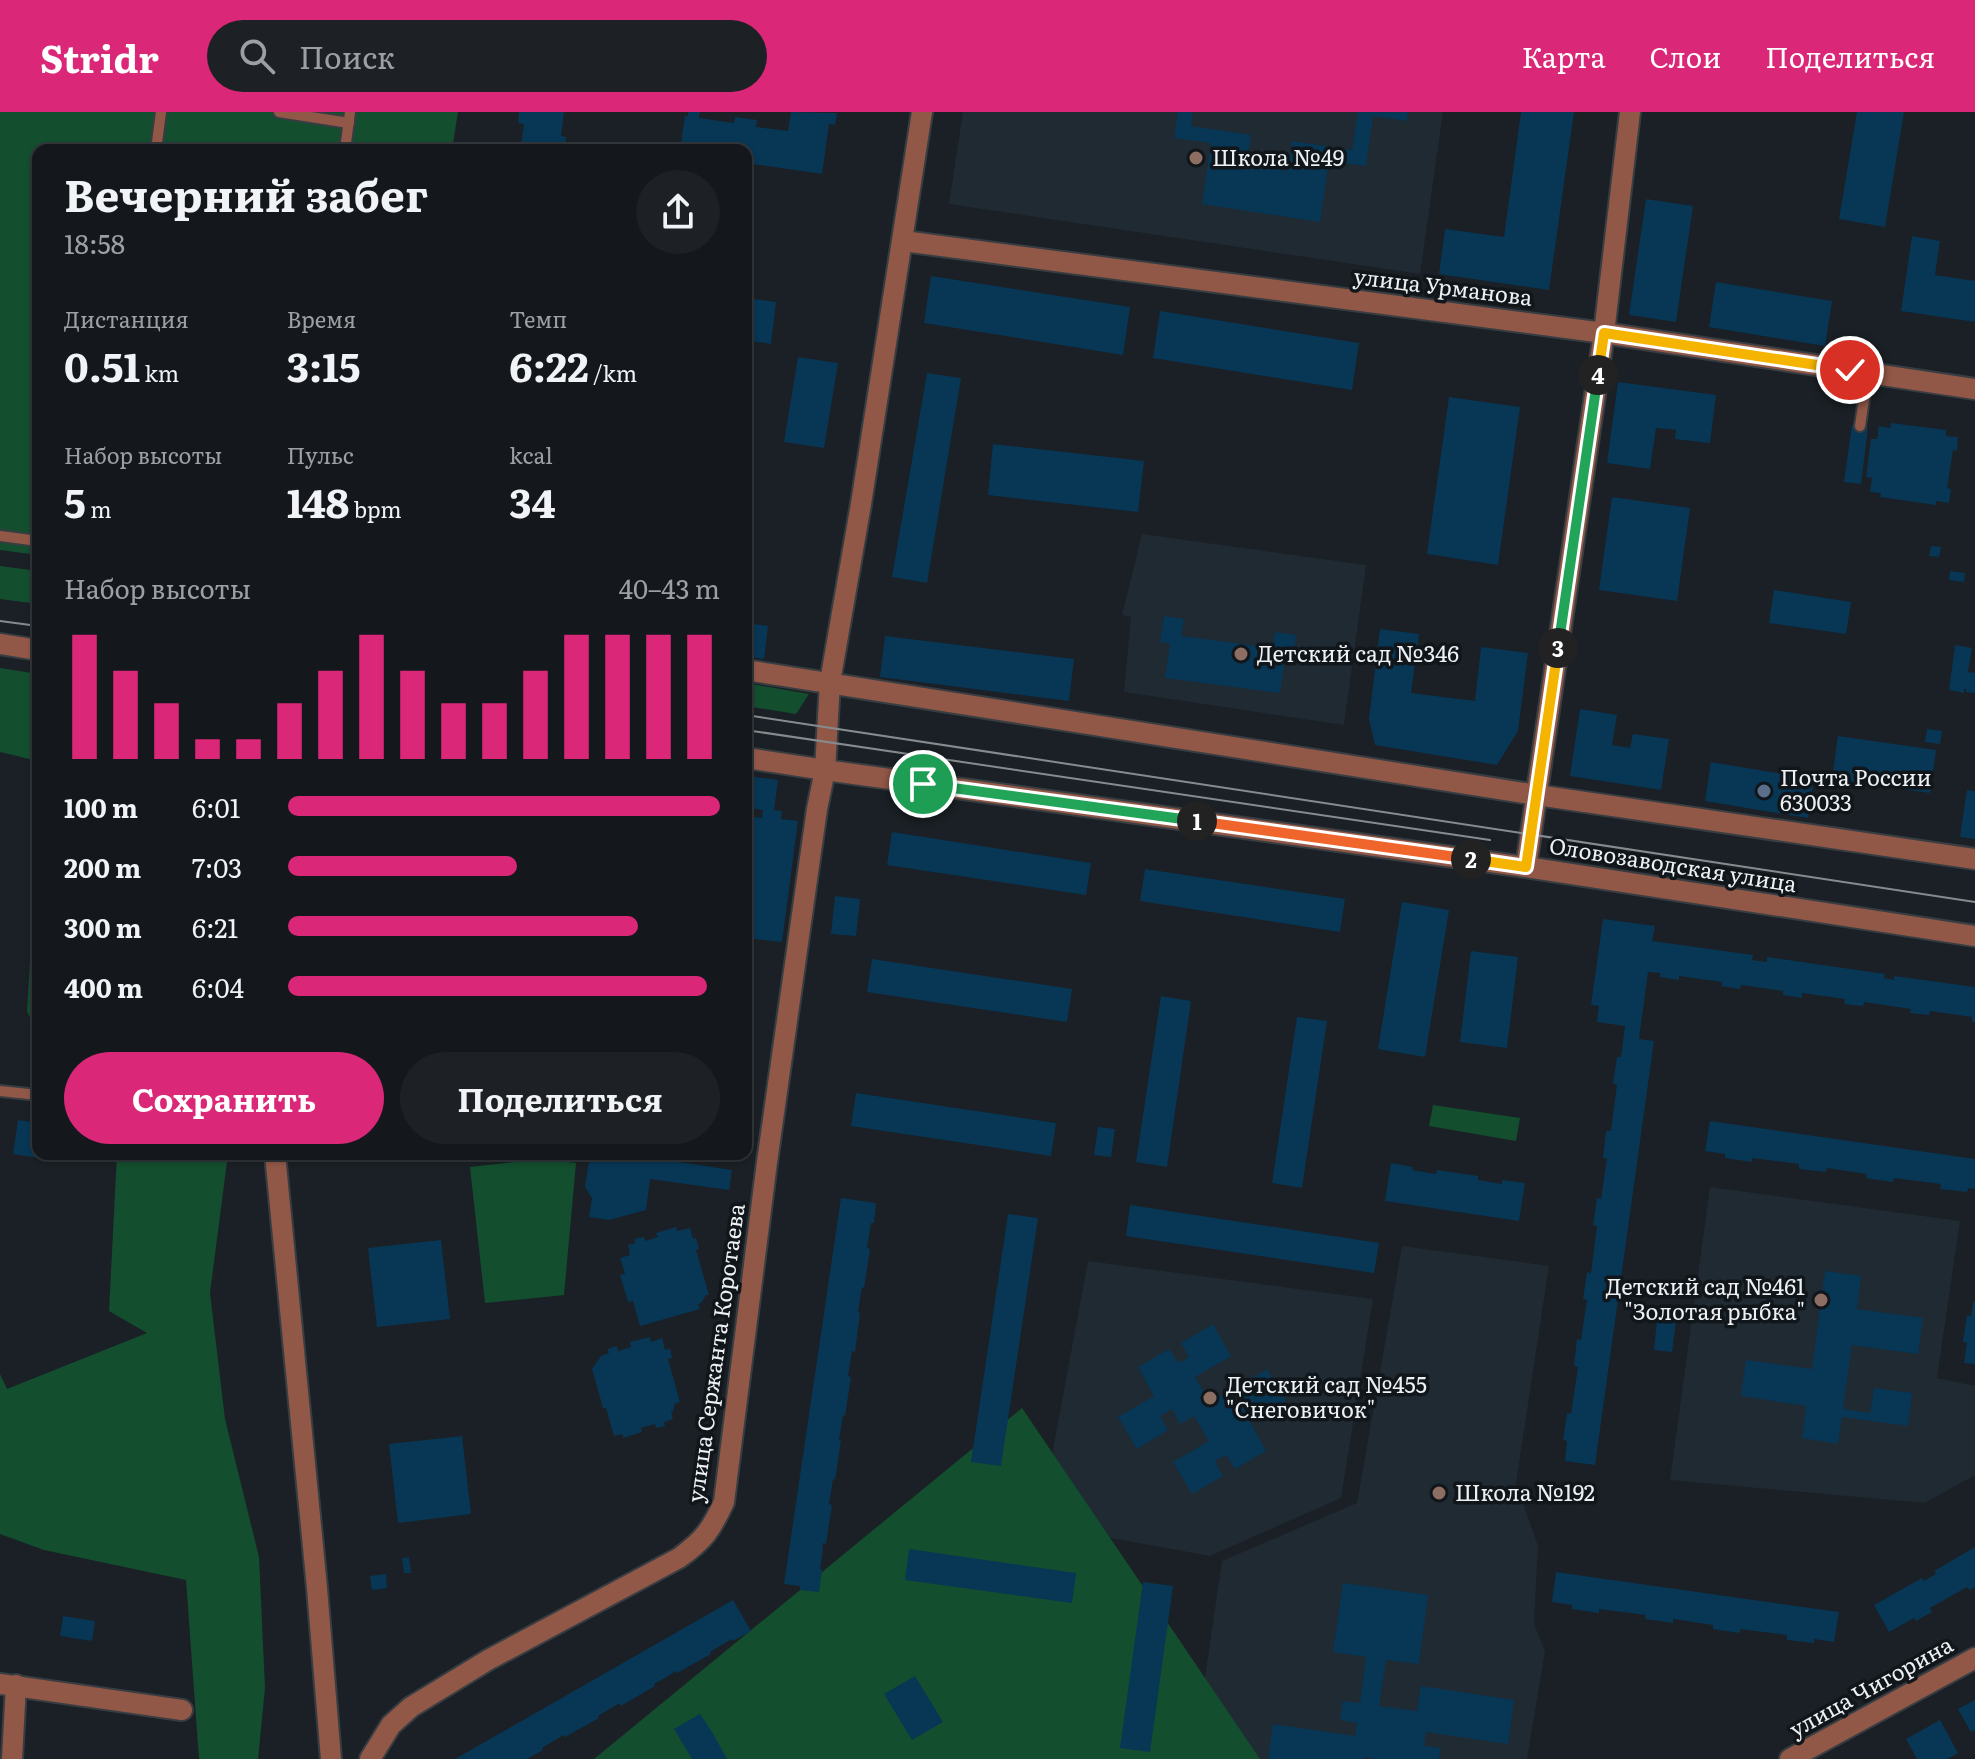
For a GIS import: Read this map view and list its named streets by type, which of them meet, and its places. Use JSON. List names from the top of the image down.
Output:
{
  "streets": {
    "street": [
      "улица Урманова",
      "Оловозаводская улица",
      "улица Сержанта Коротаева",
      "улица Чигорина"
    ]
  },
  "crossings": [
    ["улица Урманова", "улица Сержанта Коротаева"],
    ["Оловозаводская улица", "улица Сержанта Коротаева"]
  ],
  "places": [
    "Школа №49",
    "Детский сад №346",
    "Почта России 630033",
    "Детский сад №461 \"Золотая рыбка\"",
    "Детский сад №455 \"Снеговичок\"",
    "Школа №192"
  ],
  "page": {
    "header": "Stridr",
    "search": "Поиск",
    "nav": ["Карта", "Слои", "Поделиться"],
    "heading": ["Вечерний забег", "18:58"],
    "stats": [
      ["Дистанция", "0.51 km"],
      ["Время", "3:15"],
      ["Темп", "6:22 /km"],
      ["Набор высоты", "5 m"],
      ["Пульс", "148 bpm"],
      ["kcal", "34"]
    ],
    "pins": [
      "4",
      "3",
      "1",
      "2"
    ],
    "chart": ["Набор высоты", "40–43 m"],
    "list": [
      {
        "name": "100 m",
        "note": "6:01"
      },
      {
        "name": "200 m",
        "note": "7:03"
      },
      {
        "name": "300 m",
        "note": "6:21"
      },
      {
        "name": "400 m",
        "note": "6:04"
      }
    ],
    "buttons": ["Сохранить", "Поделиться"]
  }
}
